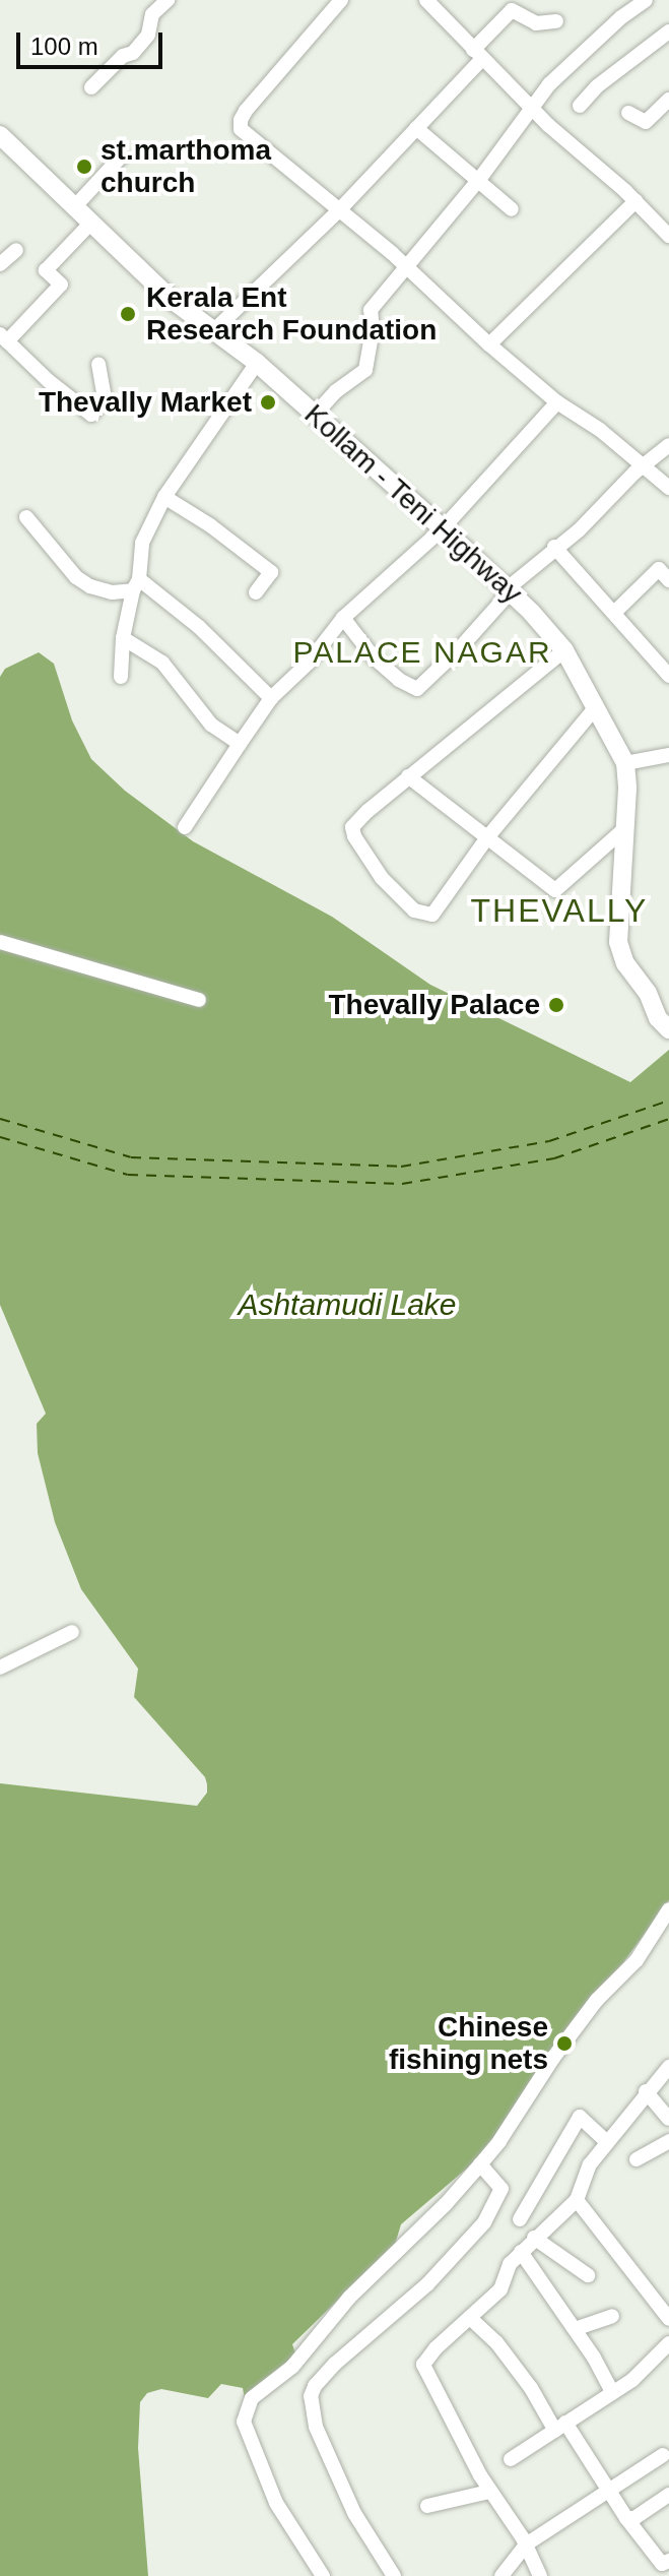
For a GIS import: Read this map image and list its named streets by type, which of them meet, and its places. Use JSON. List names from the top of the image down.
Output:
{
  "streets": {
    "main road": ["Kollam - Teni Highway"]
  },
  "districts": ["PALACE NAGAR", "THEVALLY"],
  "water": ["Ashtamudi Lake"],
  "places": [
    "st.marthoma church",
    "Kerala Ent Research Foundation",
    "Thevally Market",
    "Thevally Palace",
    "Chinese fishing nets"
  ],
  "scale_bar": "100 m"
}
